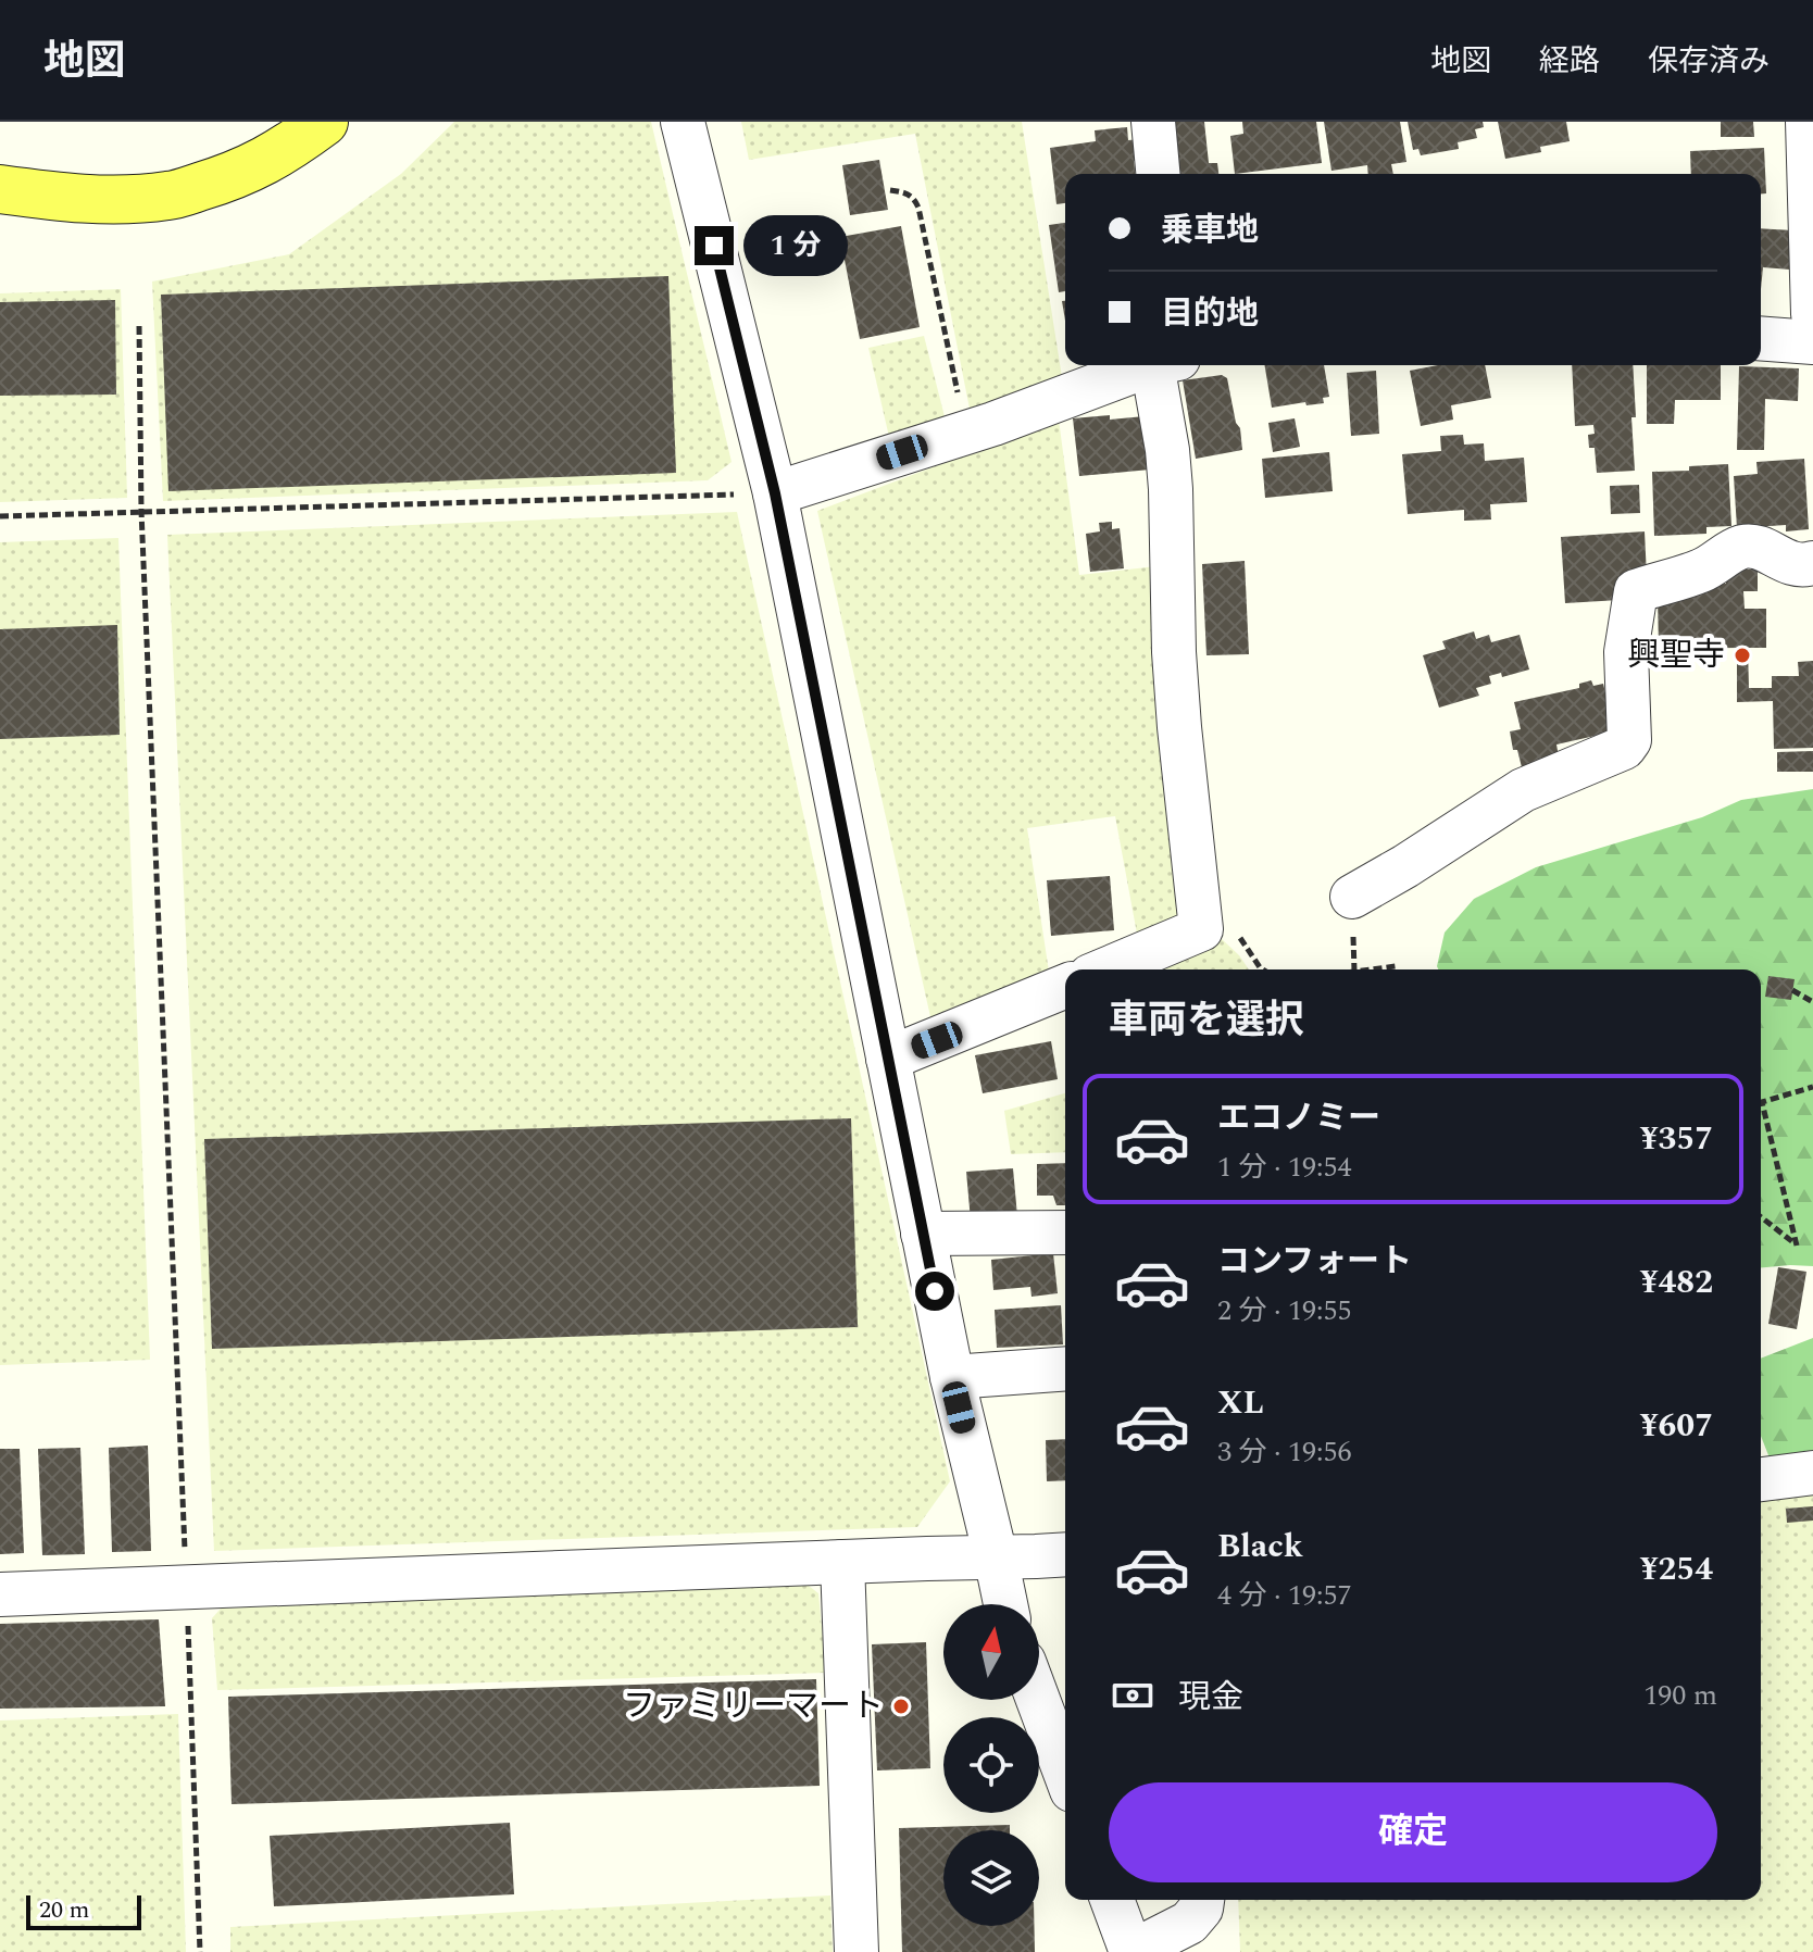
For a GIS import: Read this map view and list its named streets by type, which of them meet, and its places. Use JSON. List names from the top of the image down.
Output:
{
  "places": ["興聖寺", "ファミリーマート"],
  "scale_bar": "20 m",
  "north": "top",
  "page": {
    "header": "地図",
    "nav": ["地図", "経路", "保存済み"],
    "banner": ["乗車地", "目的地"],
    "bubble": "1 分",
    "heading": "車両を選択",
    "list": [
      {
        "name": "エコノミー",
        "note": "1 分 · 19:54",
        "value": "¥357"
      },
      {
        "name": "コンフォート",
        "note": "2 分 · 19:55",
        "value": "¥482"
      },
      {
        "name": "XL",
        "note": "3 分 · 19:56",
        "value": "¥607"
      },
      {
        "name": "Black",
        "note": "4 分 · 19:57",
        "value": "¥254"
      }
    ],
    "pay": ["現金", "190 m"],
    "buttons": "確定",
    "scale": "20 m"
  }
}
